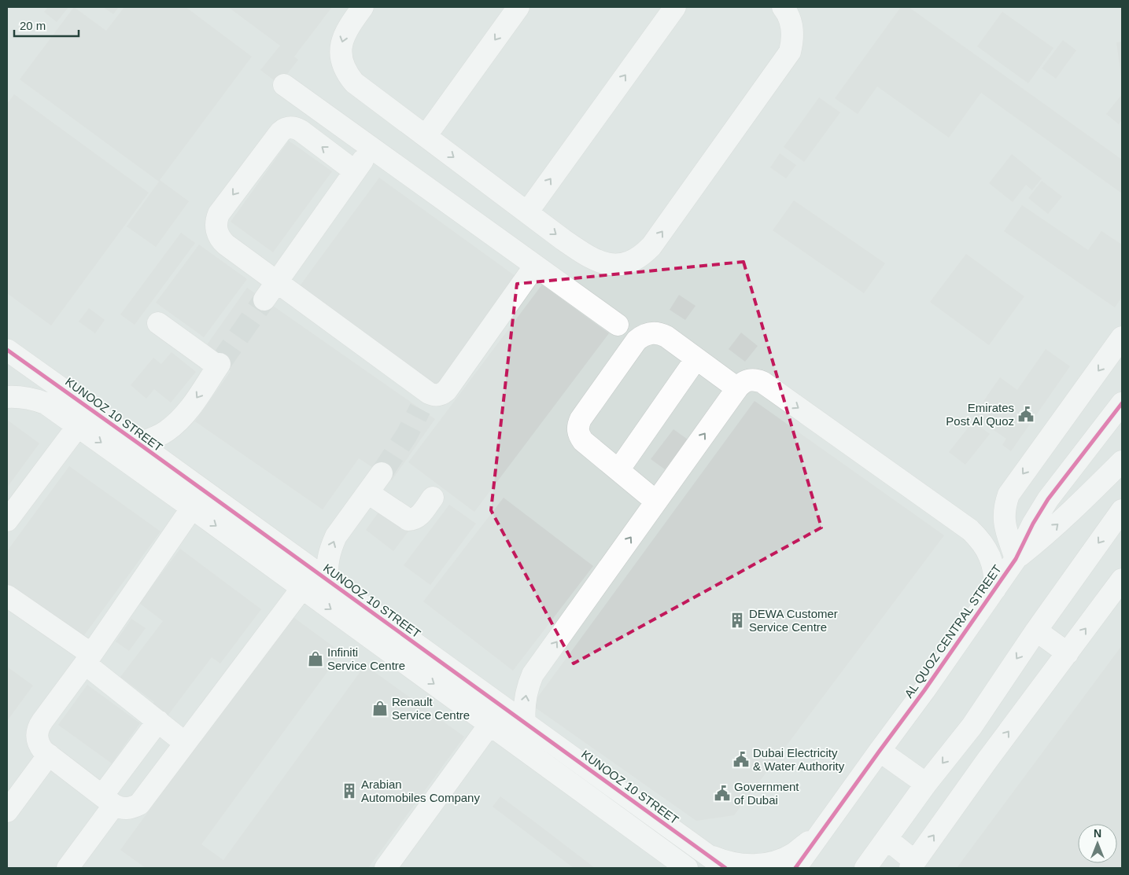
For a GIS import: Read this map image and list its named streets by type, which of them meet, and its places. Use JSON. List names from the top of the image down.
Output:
{
  "streets": {
    "street": ["KUNOOZ 10 STREET", "AL QUOZ CENTRAL STREET"]
  },
  "places": {
    "public building": ["Emirates Post Al Quoz", "Dubai Electricity & Water Authority", "Government of Dubai"],
    "building": ["DEWA Customer Service Centre", "Arabian Automobiles Company"],
    "shop": ["Infiniti Service Centre", "Renault Service Centre"]
  },
  "scale_bar": "20 m",
  "north": "top"
}
